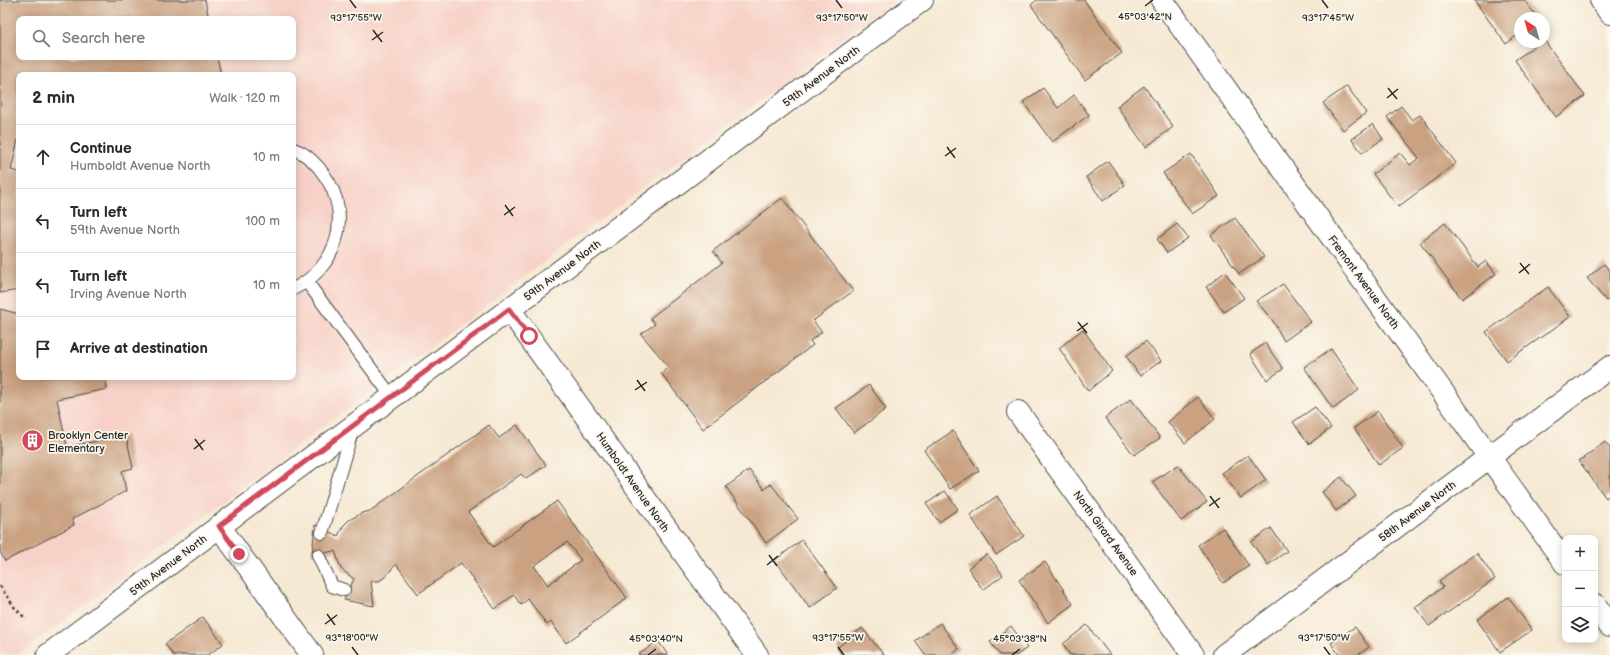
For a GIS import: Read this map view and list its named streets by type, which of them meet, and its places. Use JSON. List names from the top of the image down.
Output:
{
  "streets": {
    "street": [
      "59th Avenue North",
      "Fremont Avenue North",
      "Humboldt Avenue North",
      "58th Avenue North",
      "North Girard Avenue"
    ]
  },
  "crossings": [
    ["59th Avenue North", "Humboldt Avenue North"],
    ["Fremont Avenue North", "58th Avenue North"]
  ],
  "places": {
    "building": ["Brooklyn Center Elementary"]
  },
  "north": "top left",
  "page": {
    "search": "Search here",
    "heading": ["2 min", "Walk · 120 m"],
    "list": [
      ["Continue", "Humboldt Avenue North", "10 m"],
      ["Turn left", "59th Avenue North", "100 m"],
      ["Turn left", "Irving Avenue North", "10 m"],
      "Arrive at destination"
    ],
    "map_buttons": ["+", "−"]
  },
  "coordinates": [
    "45°03'42\"N",
    "93°17'55\"W",
    "93°17'50\"W",
    "93°17'45\"W",
    "93°18'00\"W",
    "45°03'40\"N",
    "45°03'38\"N"
  ]
}
